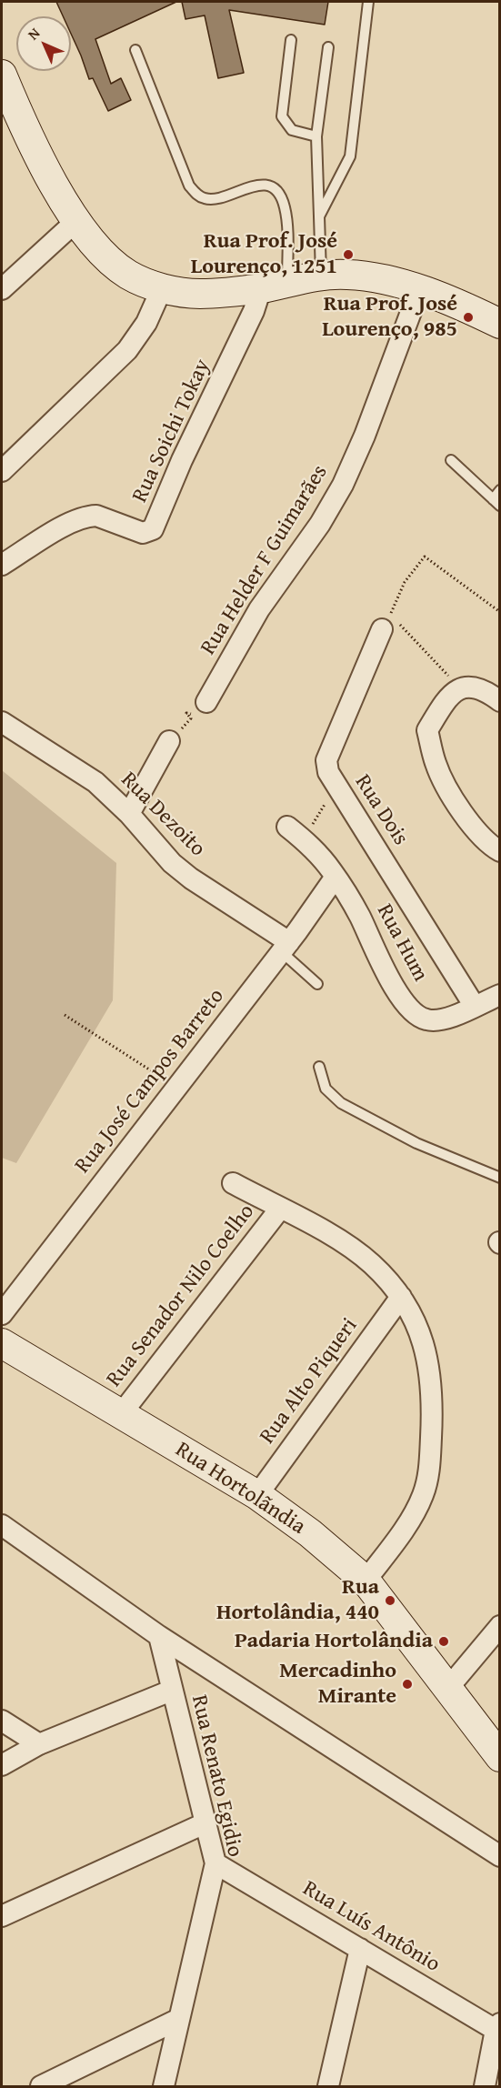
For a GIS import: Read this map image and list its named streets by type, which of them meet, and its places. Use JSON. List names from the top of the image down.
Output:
{
  "streets": {
    "street": [
      "Rua Soichi Tokay",
      "Rua Helder F Guimarães",
      "Rua Dois",
      "Rua Dezoito",
      "Rua Hum",
      "Rua José Campos Barreto",
      "Rua Senador Nilo Coelho",
      "Rua Alto Piqueri",
      "Rua Hortolãndia",
      "Rua Renato Egidio",
      "Rua Luís Antônio"
    ]
  },
  "crossings": [
    ["Rua Dois", "Rua Hum"],
    ["Rua Dezoito", "Rua José Campos Barreto"],
    ["Rua Hum", "Rua José Campos Barreto"],
    ["Rua Senador Nilo Coelho", "Rua Hortolãndia"],
    ["Rua Alto Piqueri", "Rua Hortolãndia"],
    ["Rua Renato Egidio", "Rua Luís Antônio"]
  ],
  "places": [
    "Rua Prof. José Lourenço, 1251",
    "Rua Prof. José Lourenço, 985",
    "Rua Hortolândia, 440",
    "Padaria Hortolândia",
    "Mercadinho Mirante"
  ],
  "north": "top left"
}
